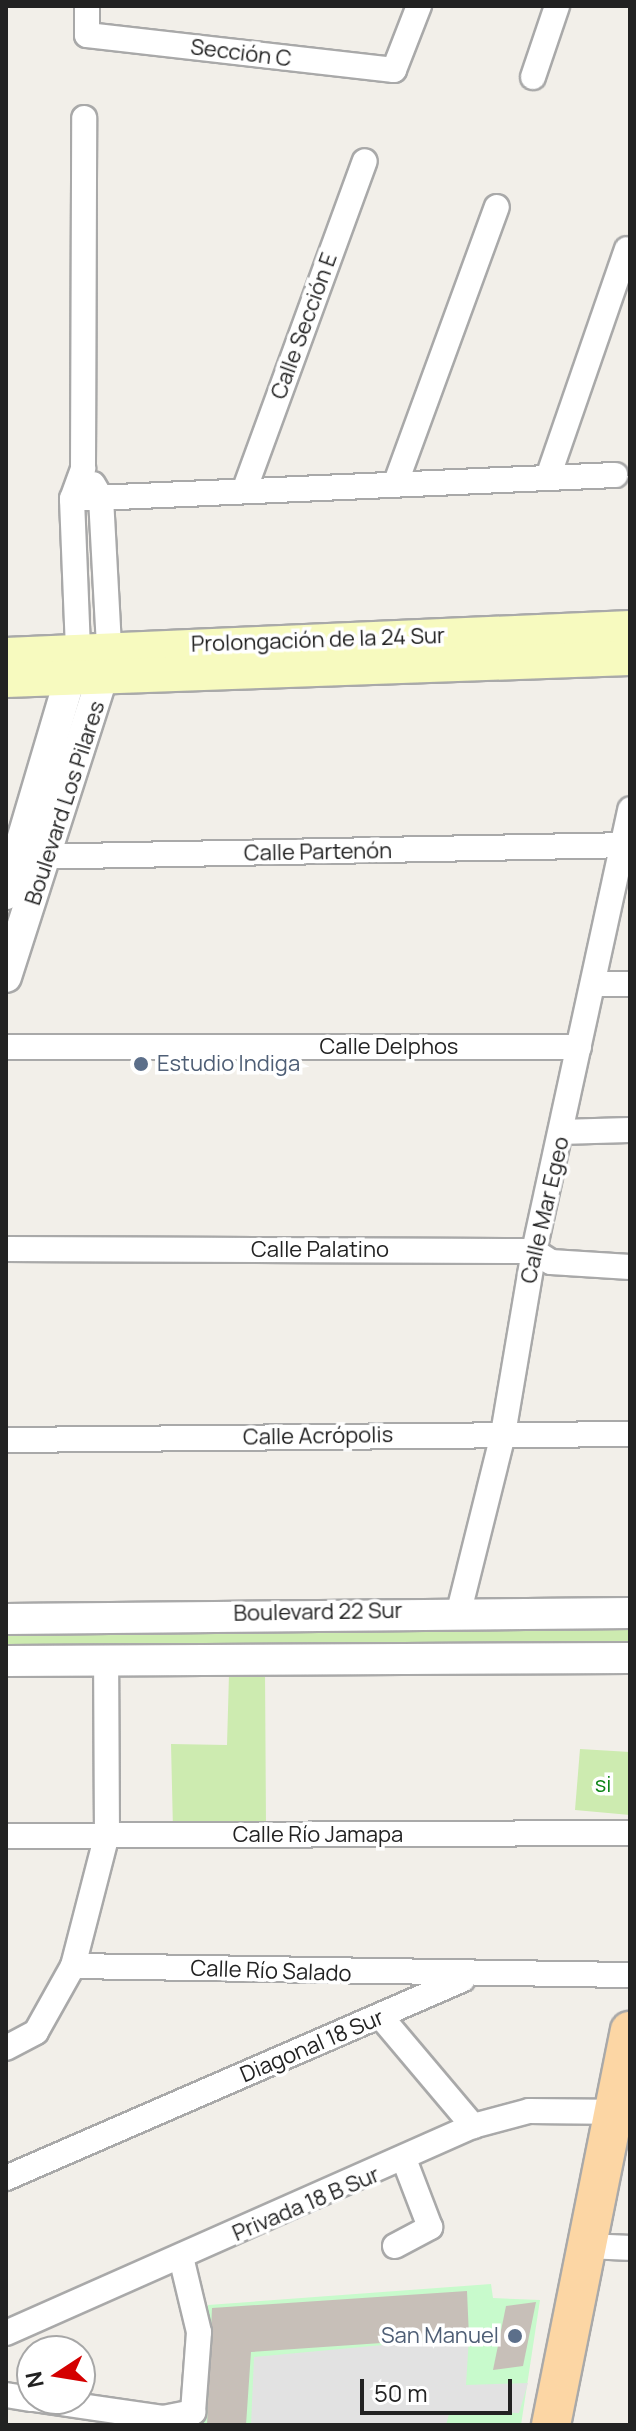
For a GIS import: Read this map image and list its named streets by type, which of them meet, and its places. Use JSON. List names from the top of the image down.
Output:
{
  "streets": {
    "main road": ["Prolongación de la 24 Sur"],
    "street": [
      "Sección C",
      "Calle Sección E",
      "Boulevard Los Pilares",
      "Calle Partenón",
      "Calle Delphos",
      "Calle Mar Egeo",
      "Calle Palatino",
      "Calle Acrópolis",
      "Boulevard 22 Sur",
      "Calle Río Jamapa",
      "Calle Río Salado",
      "Diagonal 18 Sur",
      "Privada 18 B Sur"
    ]
  },
  "crossings": [
    ["Prolongación de la 24 Sur", "Boulevard Los Pilares"],
    ["Boulevard Los Pilares", "Calle Partenón"],
    ["Calle Partenón", "Calle Mar Egeo"],
    ["Calle Delphos", "Calle Mar Egeo"],
    ["Calle Mar Egeo", "Calle Palatino"],
    ["Calle Mar Egeo", "Calle Acrópolis"],
    ["Calle Mar Egeo", "Boulevard 22 Sur"],
    ["Calle Río Salado", "Diagonal 18 Sur"]
  ],
  "parks": ["si"],
  "places": ["Estudio Indiga", "San Manuel"],
  "scale_bar": "50 m",
  "north": "left"
}
